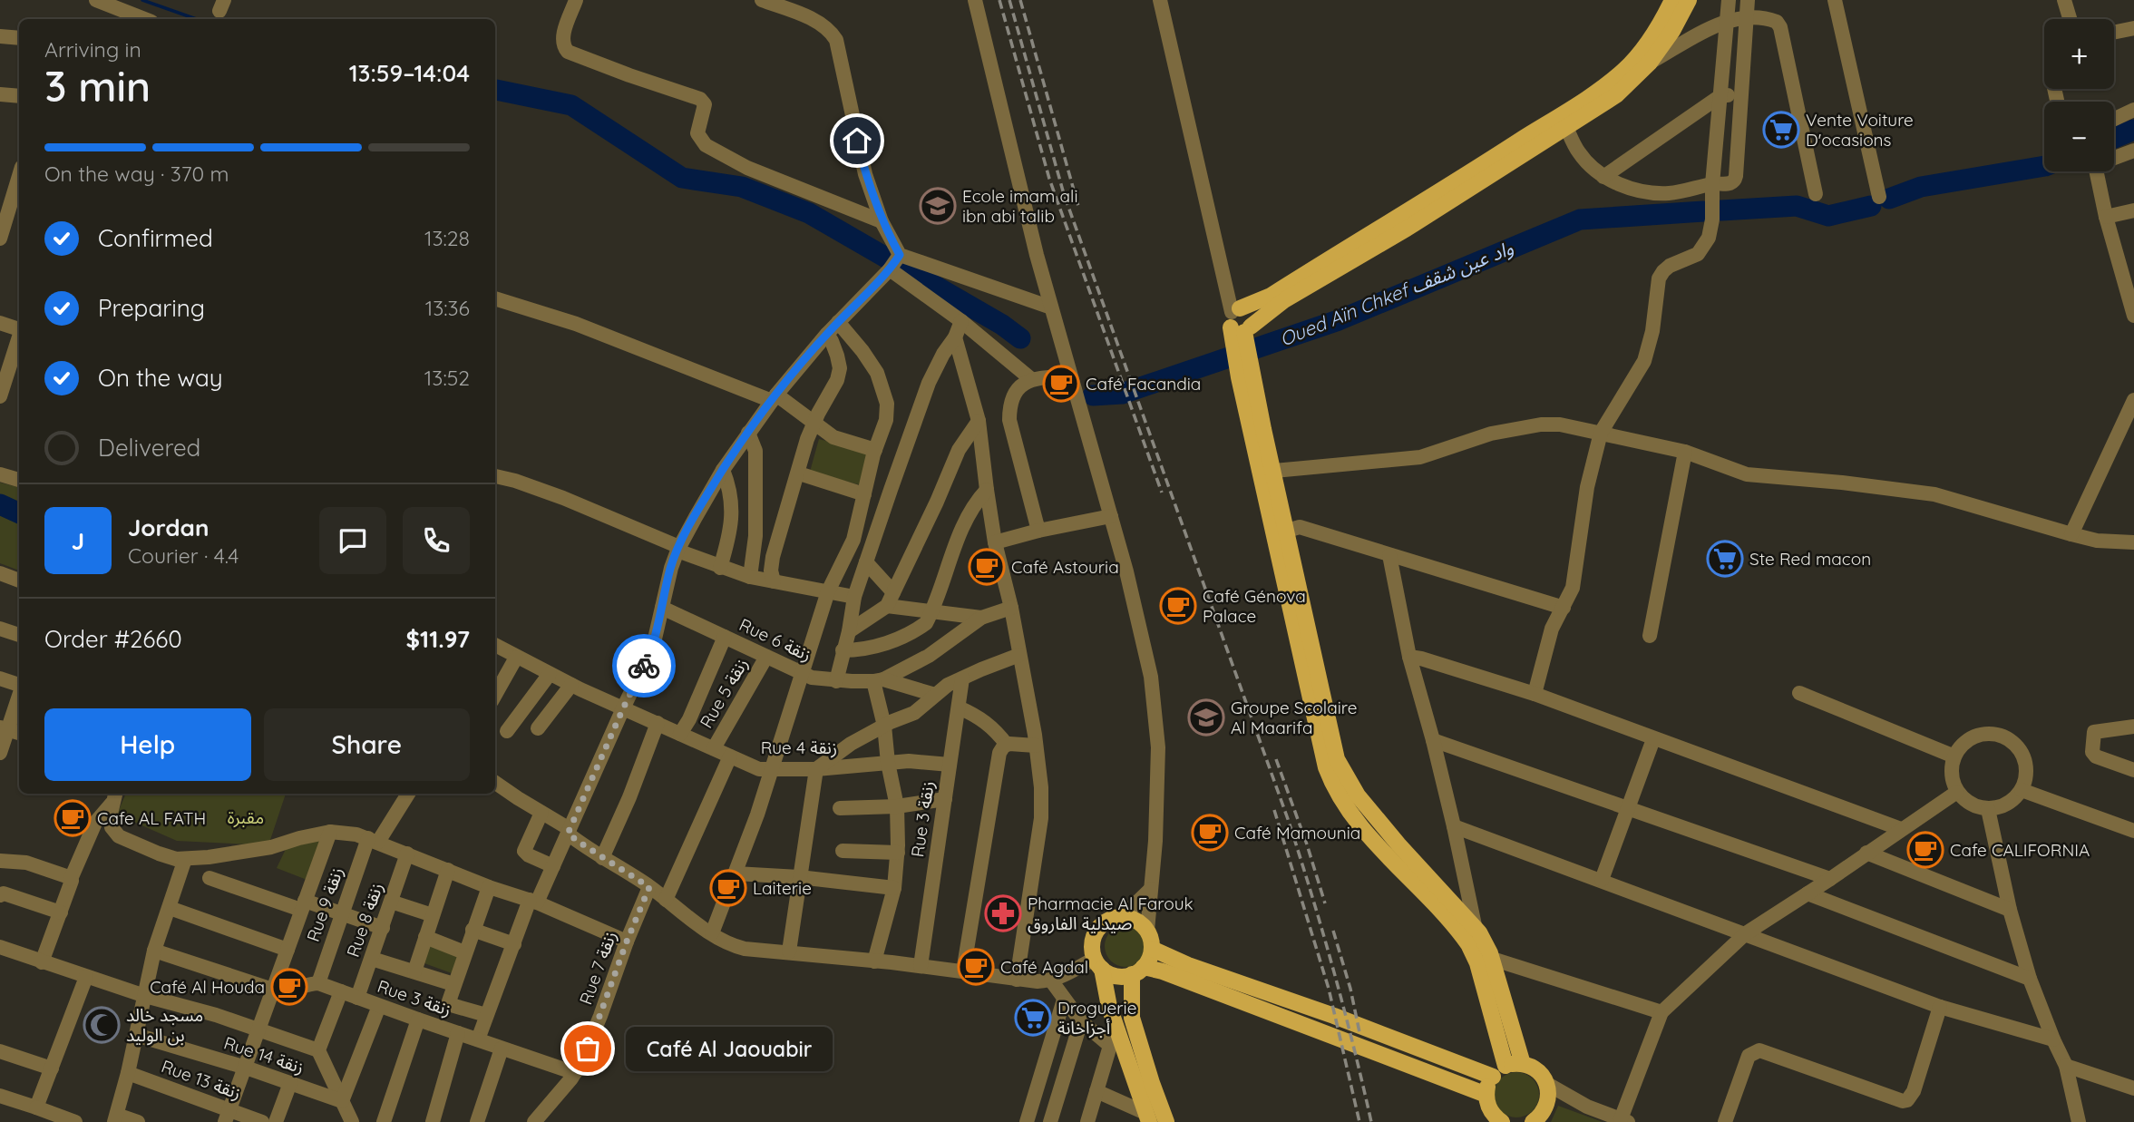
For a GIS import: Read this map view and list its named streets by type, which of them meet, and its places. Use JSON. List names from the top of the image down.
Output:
{
  "streets": {
    "street": [
      "Rue 6 زنقة",
      "Rue 5 زنقة",
      "Rue 4 زنقة",
      "Rue 3 زنقة",
      "Rue 9 زنقة",
      "Rue 8 زنقة",
      "Rue 7 زنقة",
      "Rue 14 زنقة",
      "Rue 13 زنقة"
    ]
  },
  "crossings": [
    ["Rue 6 زنقة", "Rue 5 زنقة"],
    ["Rue 5 زنقة", "Rue 4 زنقة"],
    ["Rue 4 زنقة", "Rue 3 زنقة"],
    ["Rue 3 زنقة", "Rue 9 زنقة"],
    ["Rue 3 زنقة", "Rue 8 زنقة"],
    ["Rue 3 زنقة", "Rue 7 زنقة"]
  ],
  "water": ["Oued Aïn Chkef واد عين شقف"],
  "parks": ["مقبرة"],
  "places": {
    "supermarket": ["Vente Voiture D'ocasions", "Ste Red macon", "Droguerie أجزاخانة"],
    "school or university": ["Ecole imam ali ibn abi talib", "Groupe Scolaire Al Maarifa"],
    "cafe": [
      "Café Facandia",
      "Café Astouria",
      "Café Génova Palace",
      "Cafe AL FATH",
      "Café Mamounia",
      "Cafe CALIFORNIA",
      "Laiterie",
      "Café Agdal",
      "Café Al Houda"
    ],
    "pharmacy": ["Pharmacie Al Farouk صيدلية الفاروق"],
    "mosque": ["مسجد خالد بن الوليد"],
    "other": ["Café Al Jaouabir"]
  },
  "page": {
    "map_buttons": ["+", "−"],
    "heading": ["3 min", "Arriving in", "13:59–14:04"],
    "panel": [
      "Jordan",
      "Courier · 4.4",
      "Order #2660",
      "$11.97"
    ],
    "bar": "On the way · 370 m",
    "list": [
      ["Confirmed", "13:28"],
      ["Preparing", "13:36"],
      ["On the way", "13:52"],
      "Delivered"
    ],
    "round": "J",
    "buttons": ["Help", "Share"],
    "bubble": "Café Al Jaouabir"
  }
}
